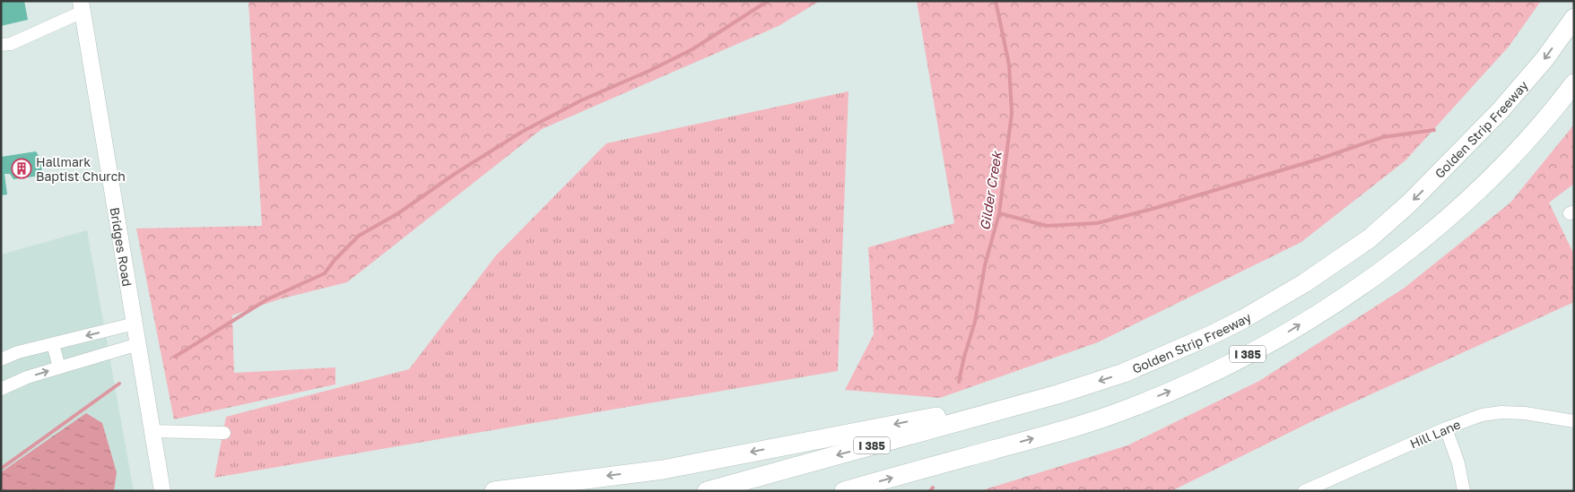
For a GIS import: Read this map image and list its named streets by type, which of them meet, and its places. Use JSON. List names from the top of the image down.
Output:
{
  "streets": {
    "highway": ["Golden Strip Freeway", "I 385"],
    "main road": ["Bridges Road"],
    "street": ["Hill Lane"]
  },
  "water": ["Gilder Creek"],
  "places": {
    "building": ["Hallmark Baptist Church"]
  }
}
